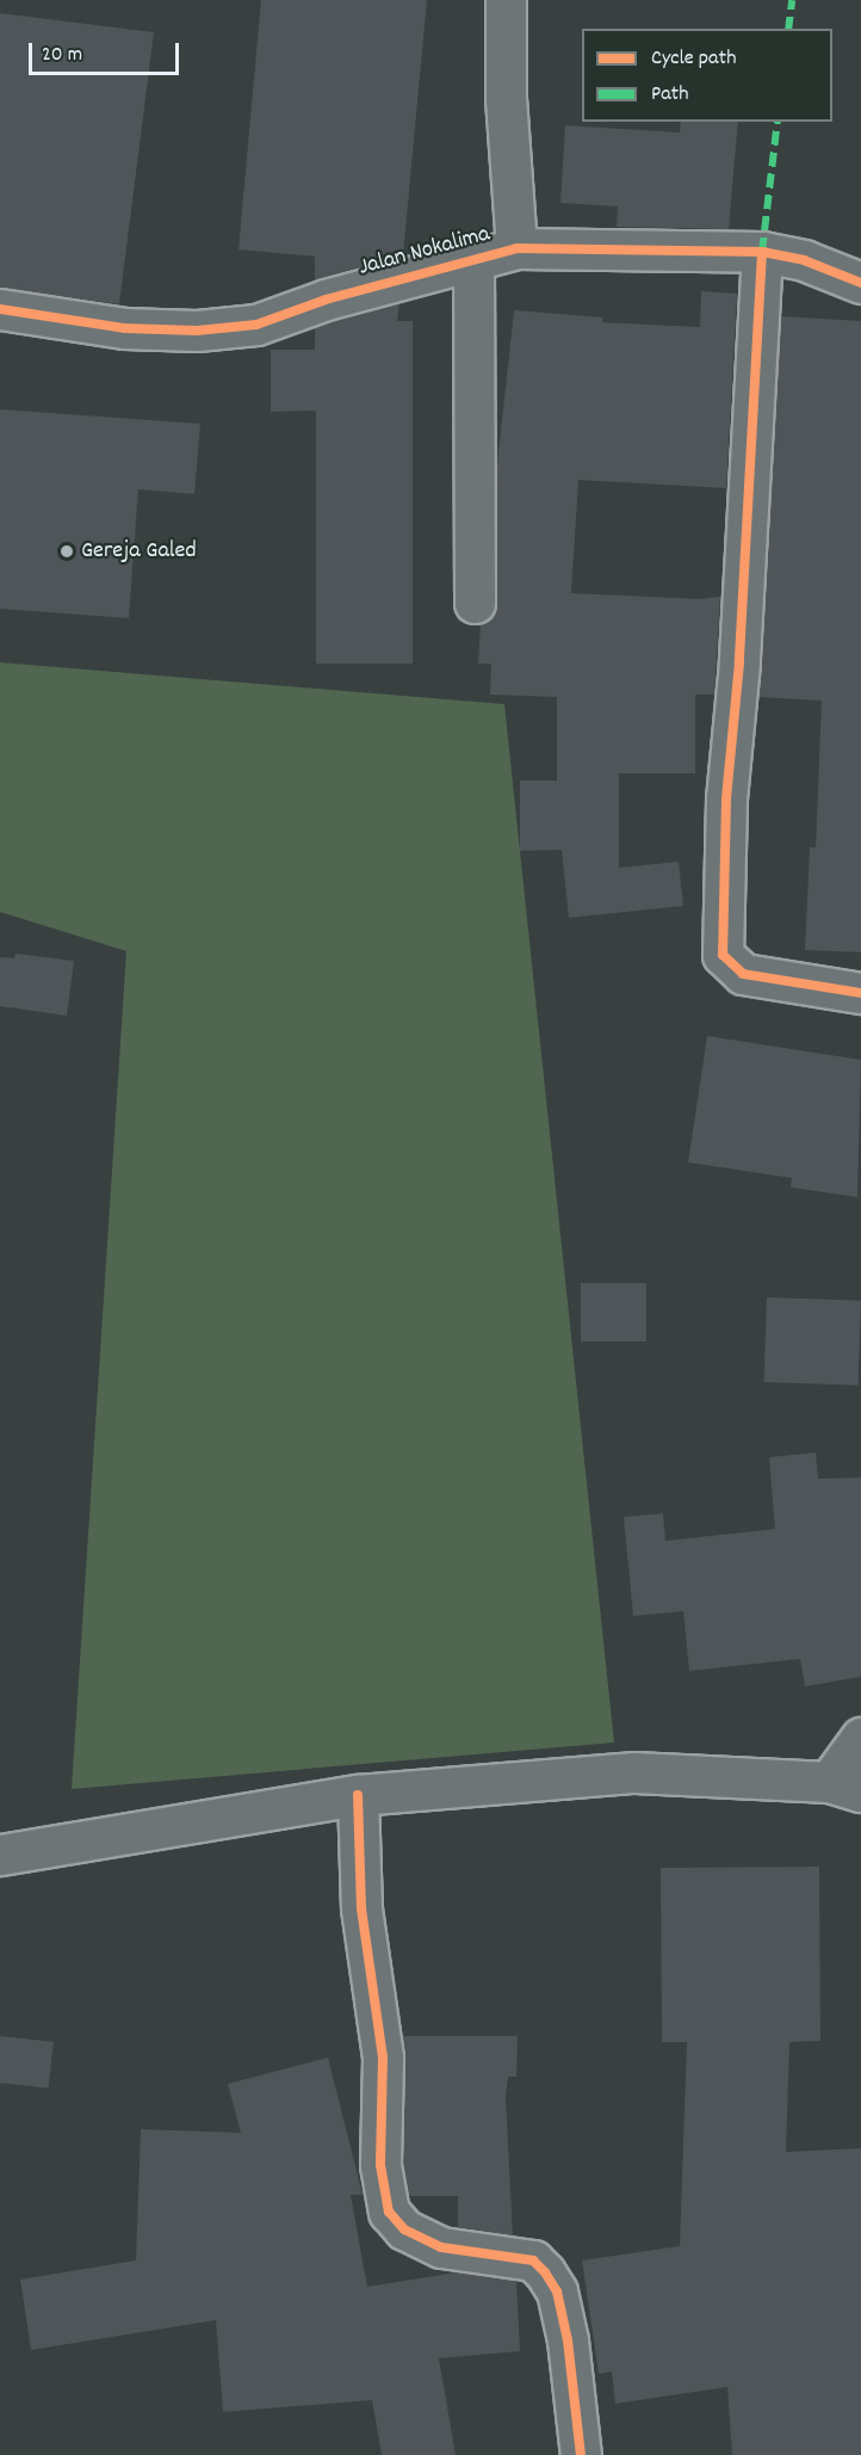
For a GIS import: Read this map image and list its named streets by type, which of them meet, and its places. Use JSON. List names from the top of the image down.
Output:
{
  "streets": {
    "street": ["Jalan Nokalima"]
  },
  "places": ["Gereja Galed"],
  "legend": ["Cycle path", "Path"],
  "scale_bar": "20 m"
}
